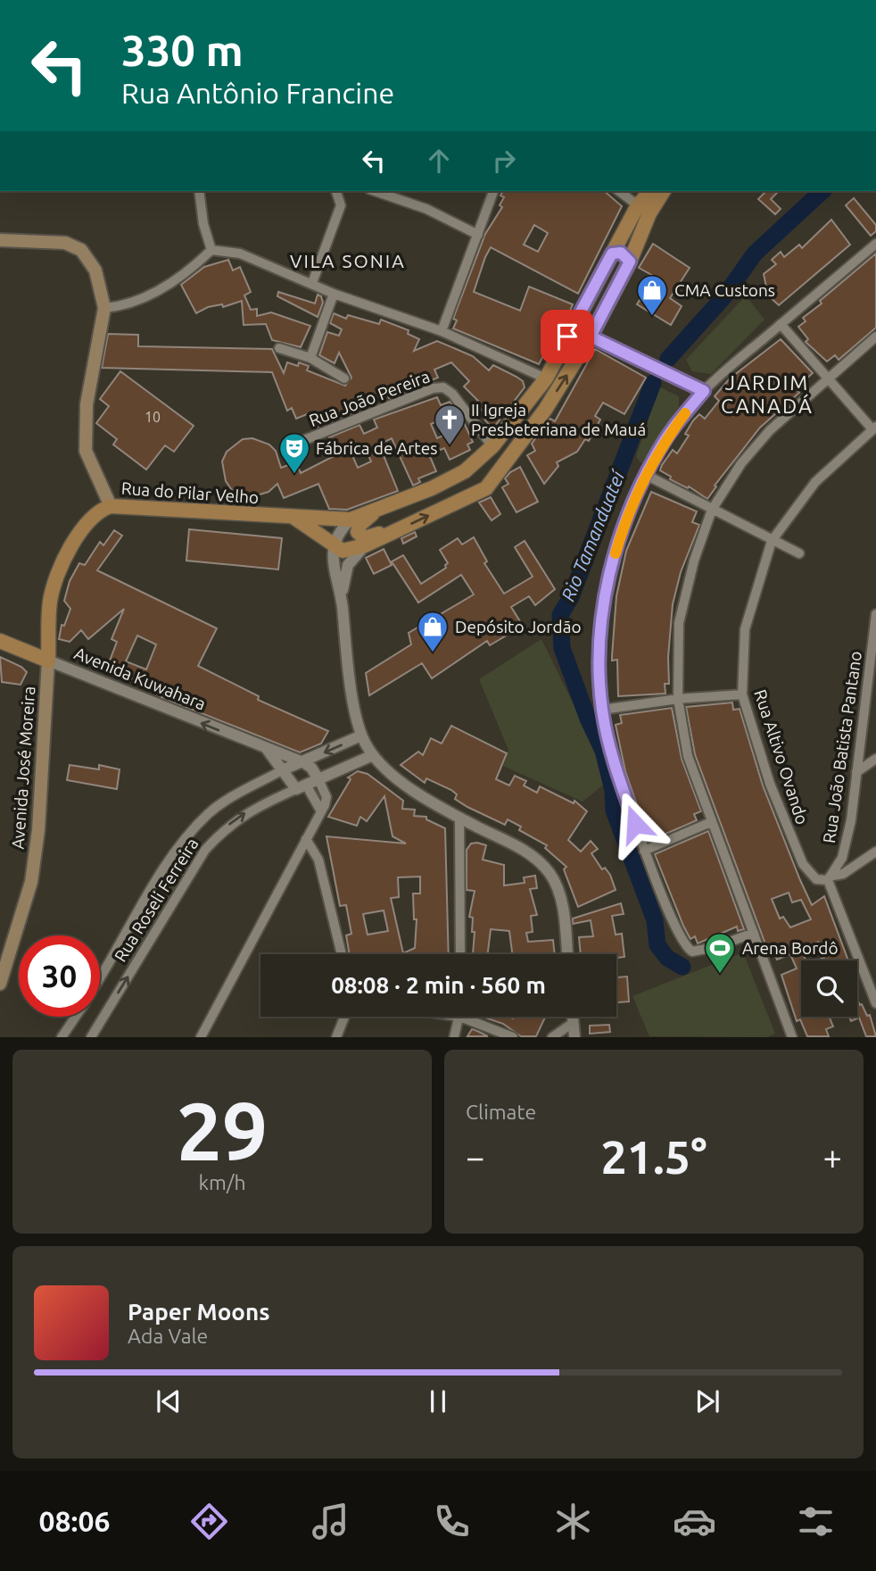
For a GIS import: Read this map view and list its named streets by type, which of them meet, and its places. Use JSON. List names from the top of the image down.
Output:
{
  "streets": {
    "main road": ["Rua do Pilar Velho", "Avenida Kuwahara", "Avenida José Moreira"],
    "street": [
      "Rua João Pereira",
      "Rua João Batista Pantano",
      "Rua Altivo Ovando",
      "Rua Roseli Ferreira"
    ]
  },
  "crossings": [
    ["Rua do Pilar Velho", "Avenida Kuwahara"],
    ["Rua do Pilar Velho", "Avenida José Moreira"],
    ["Avenida Kuwahara", "Avenida José Moreira"],
    ["Avenida Kuwahara", "Rua Roseli Ferreira"],
    ["Rua João Batista Pantano", "Rua Altivo Ovando"]
  ],
  "one_way": ["Avenida Kuwahara"],
  "districts": ["VILA SONIA", "JARDIM CANADÁ"],
  "water": ["Rio Tamanduateí"],
  "places": {
    "shop": ["CMA Custons", "Depósito Jordão"],
    "church": ["II Igreja Presbeteriana de Mauá"],
    "theatre": ["Fábrica de Artes"],
    "sports": ["Arena Bordô"]
  },
  "house_numbers": ["10"],
  "page": {
    "turn": ["330 m", "Rua Antônio Francine"],
    "limit": "30",
    "trip": "08:08 · 2 min · 560 m",
    "tile": [
      ["29", "km/h"],
      "Climate"
    ],
    "heat": ["−", "21.5°", "+"],
    "song": ["Paper Moons", "Ada Vale"],
    "tabs": "08:06"
  }
}
